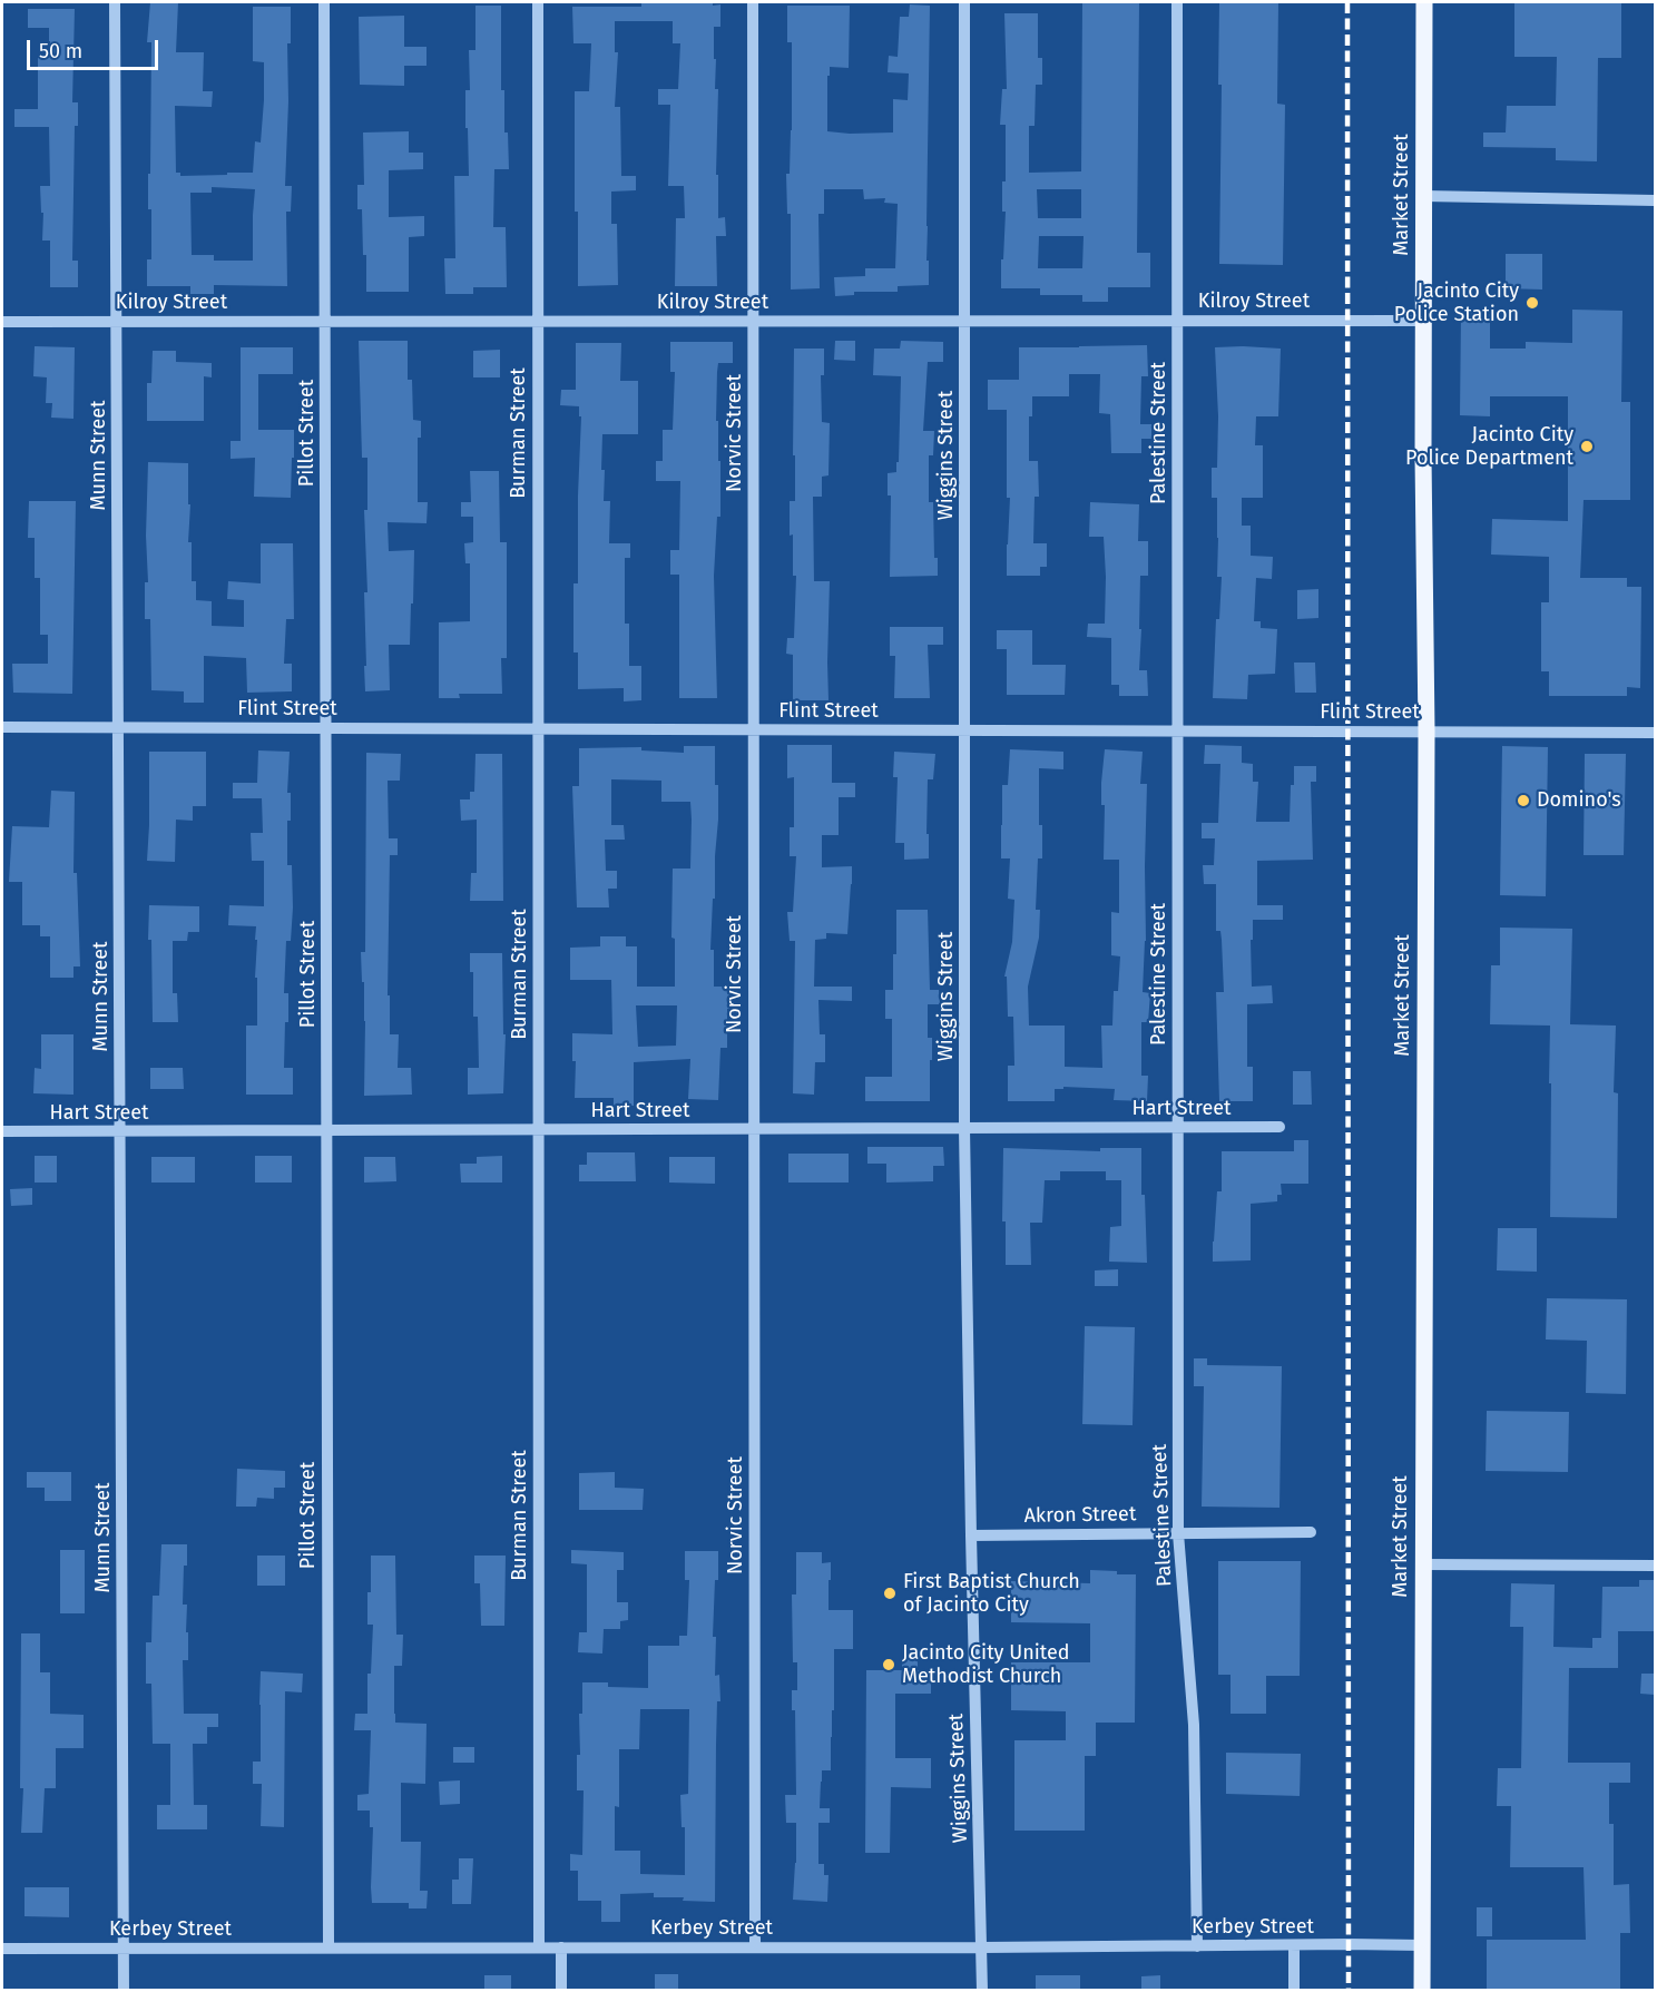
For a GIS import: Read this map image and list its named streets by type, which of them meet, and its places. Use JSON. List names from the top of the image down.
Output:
{
  "streets": {
    "main road": ["Market Street"],
    "street": [
      "Kilroy Street",
      "Pillot Street",
      "Burman Street",
      "Norvic Street",
      "Palestine Street",
      "Munn Street",
      "Wiggins Street",
      "Flint Street",
      "Hart Street",
      "Akron Street",
      "Kerbey Street"
    ]
  },
  "crossings": [
    ["Market Street", "Kilroy Street"],
    ["Market Street", "Flint Street"],
    ["Market Street", "Kerbey Street"],
    ["Kilroy Street", "Pillot Street"],
    ["Kilroy Street", "Burman Street"],
    ["Kilroy Street", "Norvic Street"],
    ["Kilroy Street", "Palestine Street"],
    ["Kilroy Street", "Munn Street"],
    ["Kilroy Street", "Wiggins Street"],
    ["Pillot Street", "Flint Street"],
    ["Pillot Street", "Hart Street"],
    ["Pillot Street", "Kerbey Street"],
    ["Burman Street", "Flint Street"],
    ["Burman Street", "Hart Street"],
    ["Burman Street", "Kerbey Street"],
    ["Norvic Street", "Flint Street"],
    ["Norvic Street", "Hart Street"],
    ["Norvic Street", "Kerbey Street"],
    ["Palestine Street", "Flint Street"],
    ["Palestine Street", "Hart Street"],
    ["Palestine Street", "Akron Street"],
    ["Palestine Street", "Kerbey Street"],
    ["Munn Street", "Flint Street"],
    ["Munn Street", "Hart Street"],
    ["Munn Street", "Kerbey Street"],
    ["Wiggins Street", "Flint Street"],
    ["Wiggins Street", "Hart Street"],
    ["Wiggins Street", "Akron Street"],
    ["Wiggins Street", "Kerbey Street"]
  ],
  "places": [
    "Jacinto City Police Station",
    "Jacinto City Police Department",
    "Domino's",
    "First Baptist Church of Jacinto City",
    "Jacinto City United Methodist Church"
  ],
  "scale_bar": "50 m"
}
